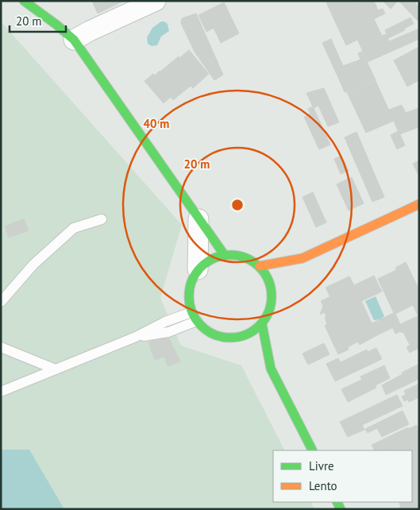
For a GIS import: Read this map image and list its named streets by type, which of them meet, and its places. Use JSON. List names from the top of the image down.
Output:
{
  "legend": ["Livre", "Lento"],
  "scale_bar": "20 m",
  "rings": ["40 m", "20 m"]
}
